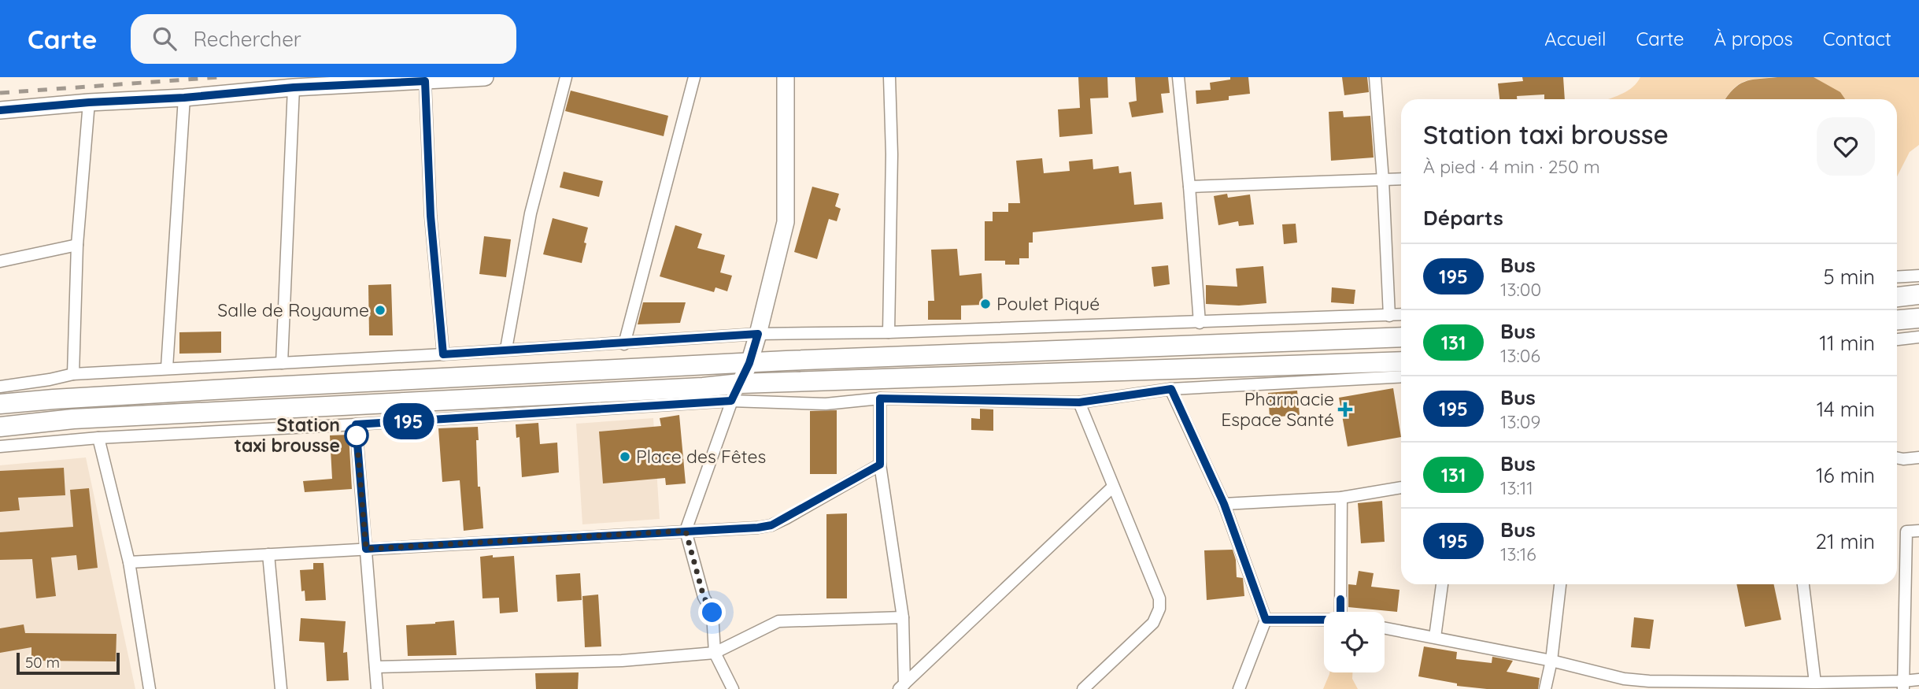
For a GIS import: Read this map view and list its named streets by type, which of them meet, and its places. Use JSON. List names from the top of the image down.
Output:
{
  "places": {
    "other": [
      "Poulet Piqué",
      "Salle de Royaume",
      "Station taxi brousse",
      "Place des Fêtes"
    ],
    "health": ["Pharmacie Espace Santé"]
  },
  "lines": ["bus line 195"],
  "scale_bar": "50 m",
  "page": {
    "header": "Carte",
    "search": "Rechercher",
    "nav": [
      "Accueil",
      "Carte",
      "À propos",
      "Contact"
    ],
    "on_map": "195",
    "heading": [
      ["Station taxi brousse", "À pied · 4 min · 250 m"],
      "Départs"
    ],
    "list": [
      {
        "mark": "195",
        "name": "Bus",
        "note": "13:00",
        "value": "5 min"
      },
      {
        "mark": "131",
        "name": "Bus",
        "note": "13:06",
        "value": "11 min"
      },
      {
        "mark": "195",
        "name": "Bus",
        "note": "13:09",
        "value": "14 min"
      },
      {
        "mark": "131",
        "name": "Bus",
        "note": "13:11",
        "value": "16 min"
      },
      {
        "mark": "195",
        "name": "Bus",
        "note": "13:16",
        "value": "21 min"
      }
    ],
    "scale": "50 m"
  }
}
